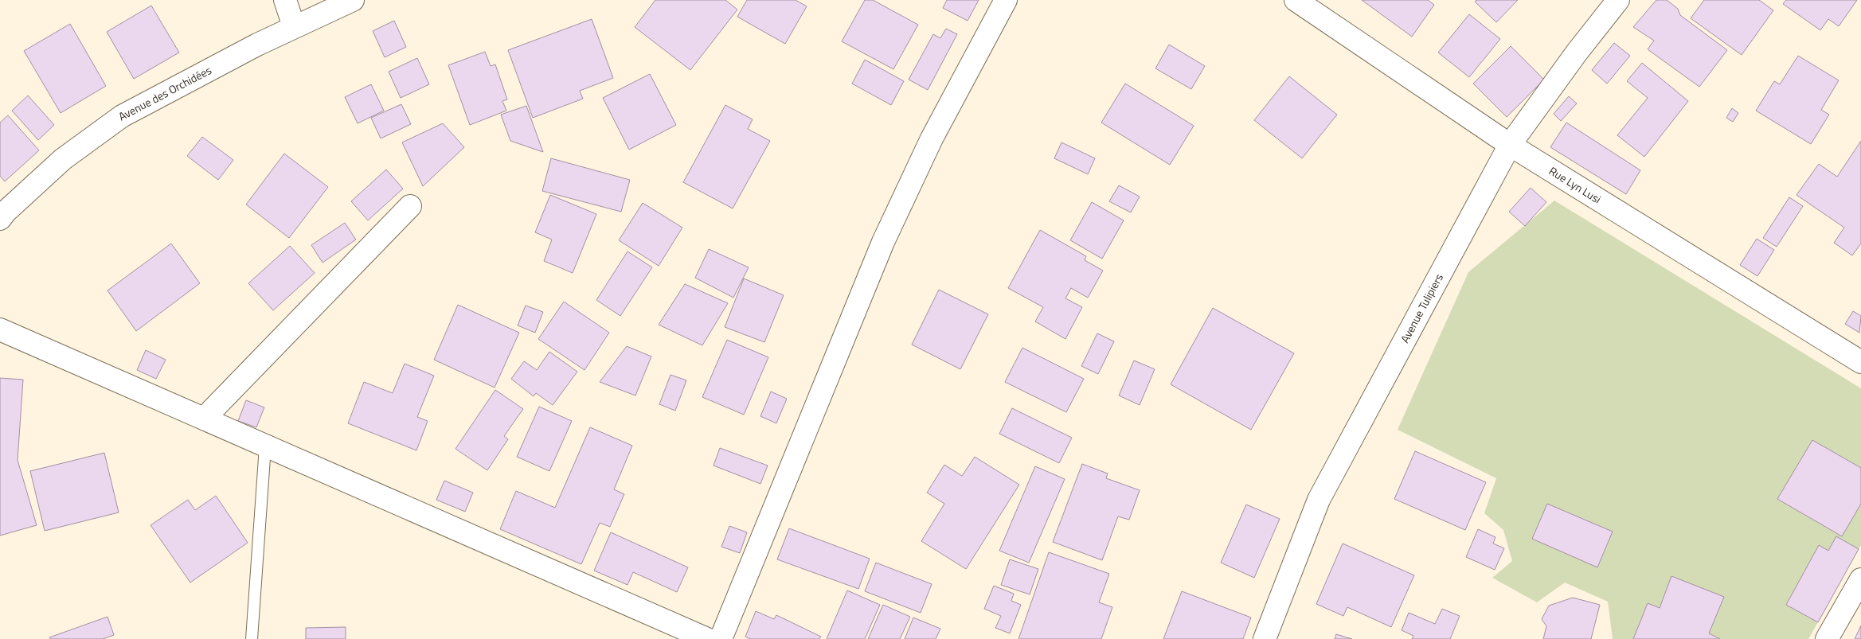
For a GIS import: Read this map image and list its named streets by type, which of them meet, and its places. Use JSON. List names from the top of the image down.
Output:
{
  "streets": {
    "street": ["Avenue des Orchidées", "Rue Lyn Lusi", "Avenue Tulipiers"]
  },
  "crossings": [
    ["Rue Lyn Lusi", "Avenue Tulipiers"]
  ]
}
